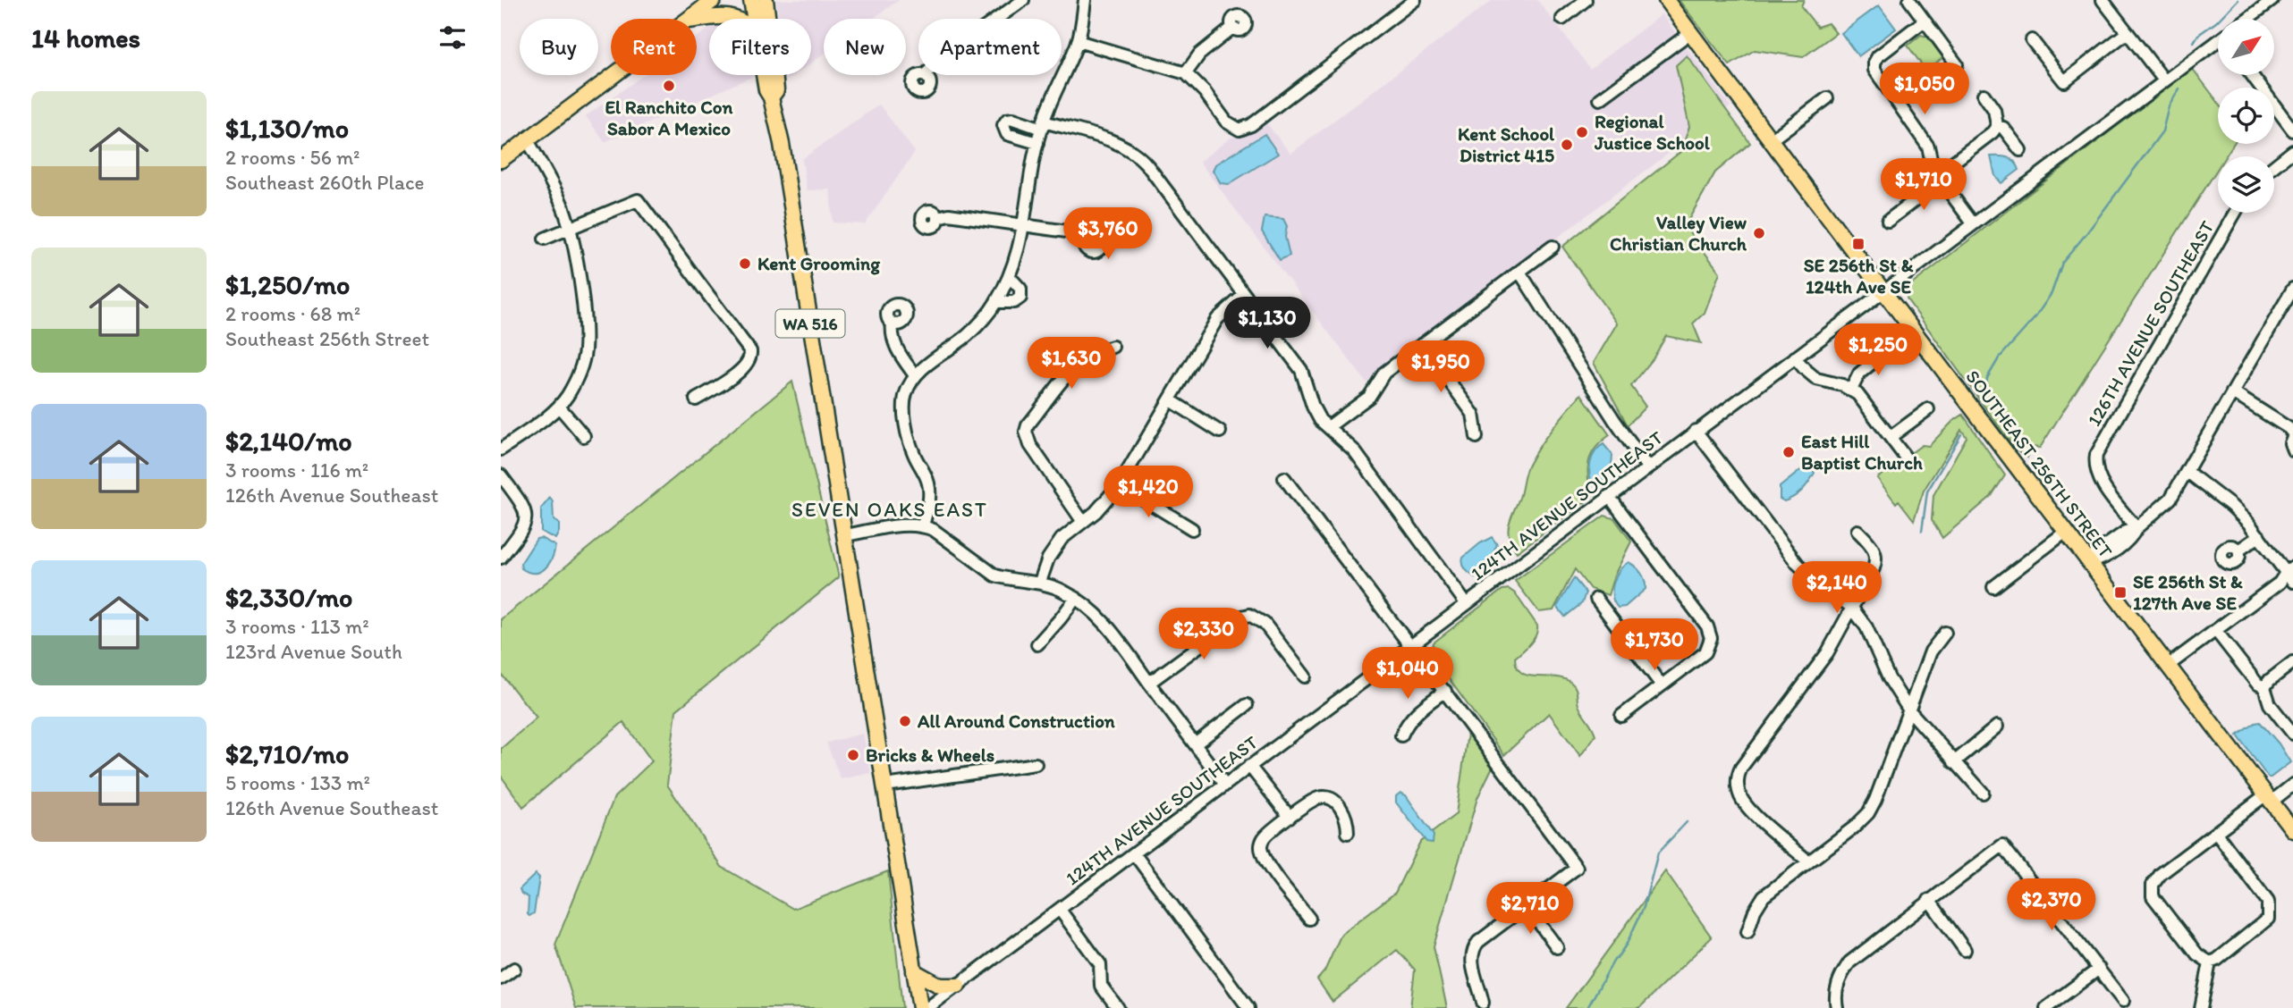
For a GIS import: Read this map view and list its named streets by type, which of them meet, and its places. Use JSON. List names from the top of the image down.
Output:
{
  "streets": {
    "main road": ["WA 516", "SOUTHEAST 256TH STREET"],
    "street": ["126TH AVENUE SOUTHEAST", "124TH AVENUE SOUTHEAST"]
  },
  "crossings": [
    ["SOUTHEAST 256TH STREET", "124TH AVENUE SOUTHEAST"]
  ],
  "districts": ["SEVEN OAKS EAST"],
  "places": {
    "other": [
      "El Ranchito Con Sabor A Mexico",
      "Regional Justice School",
      "Kent School District 415",
      "Valley View Christian Church",
      "Kent Grooming",
      "East Hill Baptist Church",
      "All Around Construction",
      "Bricks & Wheels"
    ],
    "transit": ["SE 256th St & 124th Ave SE", "SE 256th St & 127th Ave SE"]
  },
  "north": "top right",
  "page": {
    "heading": "14 homes",
    "chip": [
      "Buy",
      "Rent",
      "Filters",
      "New",
      "Apartment"
    ],
    "price": [
      "$1,050",
      "$1,710",
      "$3,760",
      "$1,130",
      "$1,250",
      "$1,630",
      "$1,950",
      "$1,420",
      "$2,140",
      "$2,330",
      "$1,730",
      "$1,040",
      "$2,370",
      "$2,710"
    ],
    "list": [
      {
        "name": "$1,130/mo",
        "note": "2 rooms · 56 m² · Southeast 260th Place"
      },
      {
        "name": "$1,250/mo",
        "note": "2 rooms · 68 m² · Southeast 256th Street"
      },
      {
        "name": "$2,140/mo",
        "note": "3 rooms · 116 m² · 126th Avenue Southeast"
      },
      {
        "name": "$2,330/mo",
        "note": "3 rooms · 113 m² · 123rd Avenue South"
      },
      {
        "name": "$2,710/mo",
        "note": "5 rooms · 133 m² · 126th Avenue Southeast"
      }
    ]
  }
}
